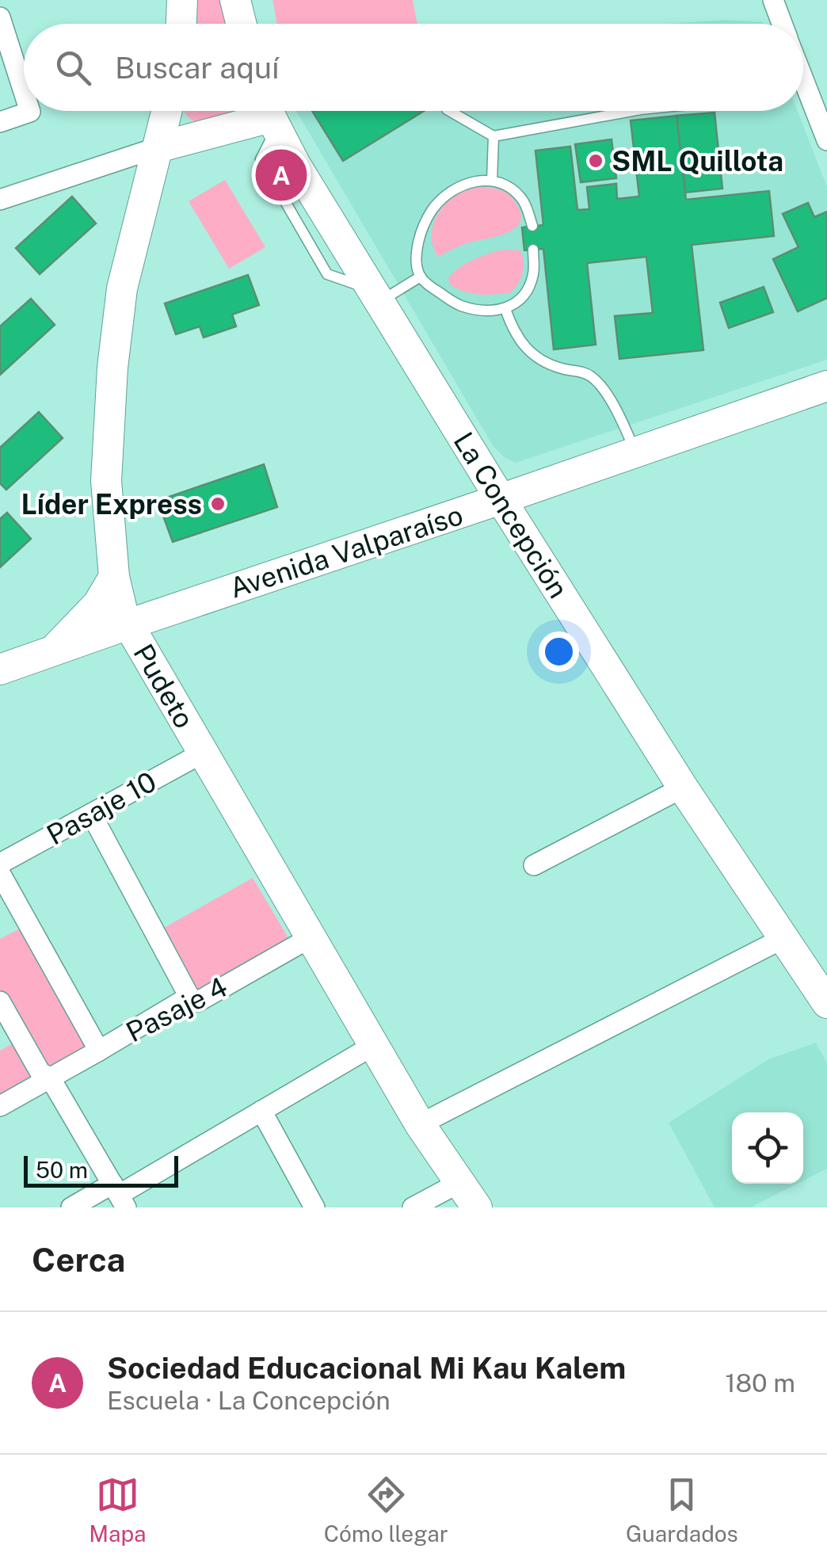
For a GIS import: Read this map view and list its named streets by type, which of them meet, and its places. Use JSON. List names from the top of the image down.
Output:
{
  "streets": {
    "main road": ["La Concepción", "Avenida Valparaíso", "Pudeto"],
    "street": ["Pasaje 10", "Pasaje 4"]
  },
  "crossings": [
    ["La Concepción", "Avenida Valparaíso"],
    ["Avenida Valparaíso", "Pudeto"],
    ["Pudeto", "Pasaje 10"],
    ["Pudeto", "Pasaje 4"]
  ],
  "places": ["SML Quillota", "Líder Express"],
  "scale_bar": "50 m",
  "page": {
    "search": "Buscar aquí",
    "pins": "A",
    "scale": "50 m",
    "heading": "Cerca",
    "list": [
      {
        "mark": "A",
        "name": "Sociedad Educacional Mi Kau Kalem",
        "note": "Escuela · La Concepción",
        "value": "180 m"
      }
    ],
    "nav": ["Mapa", "Cómo llegar", "Guardados"]
  }
}
